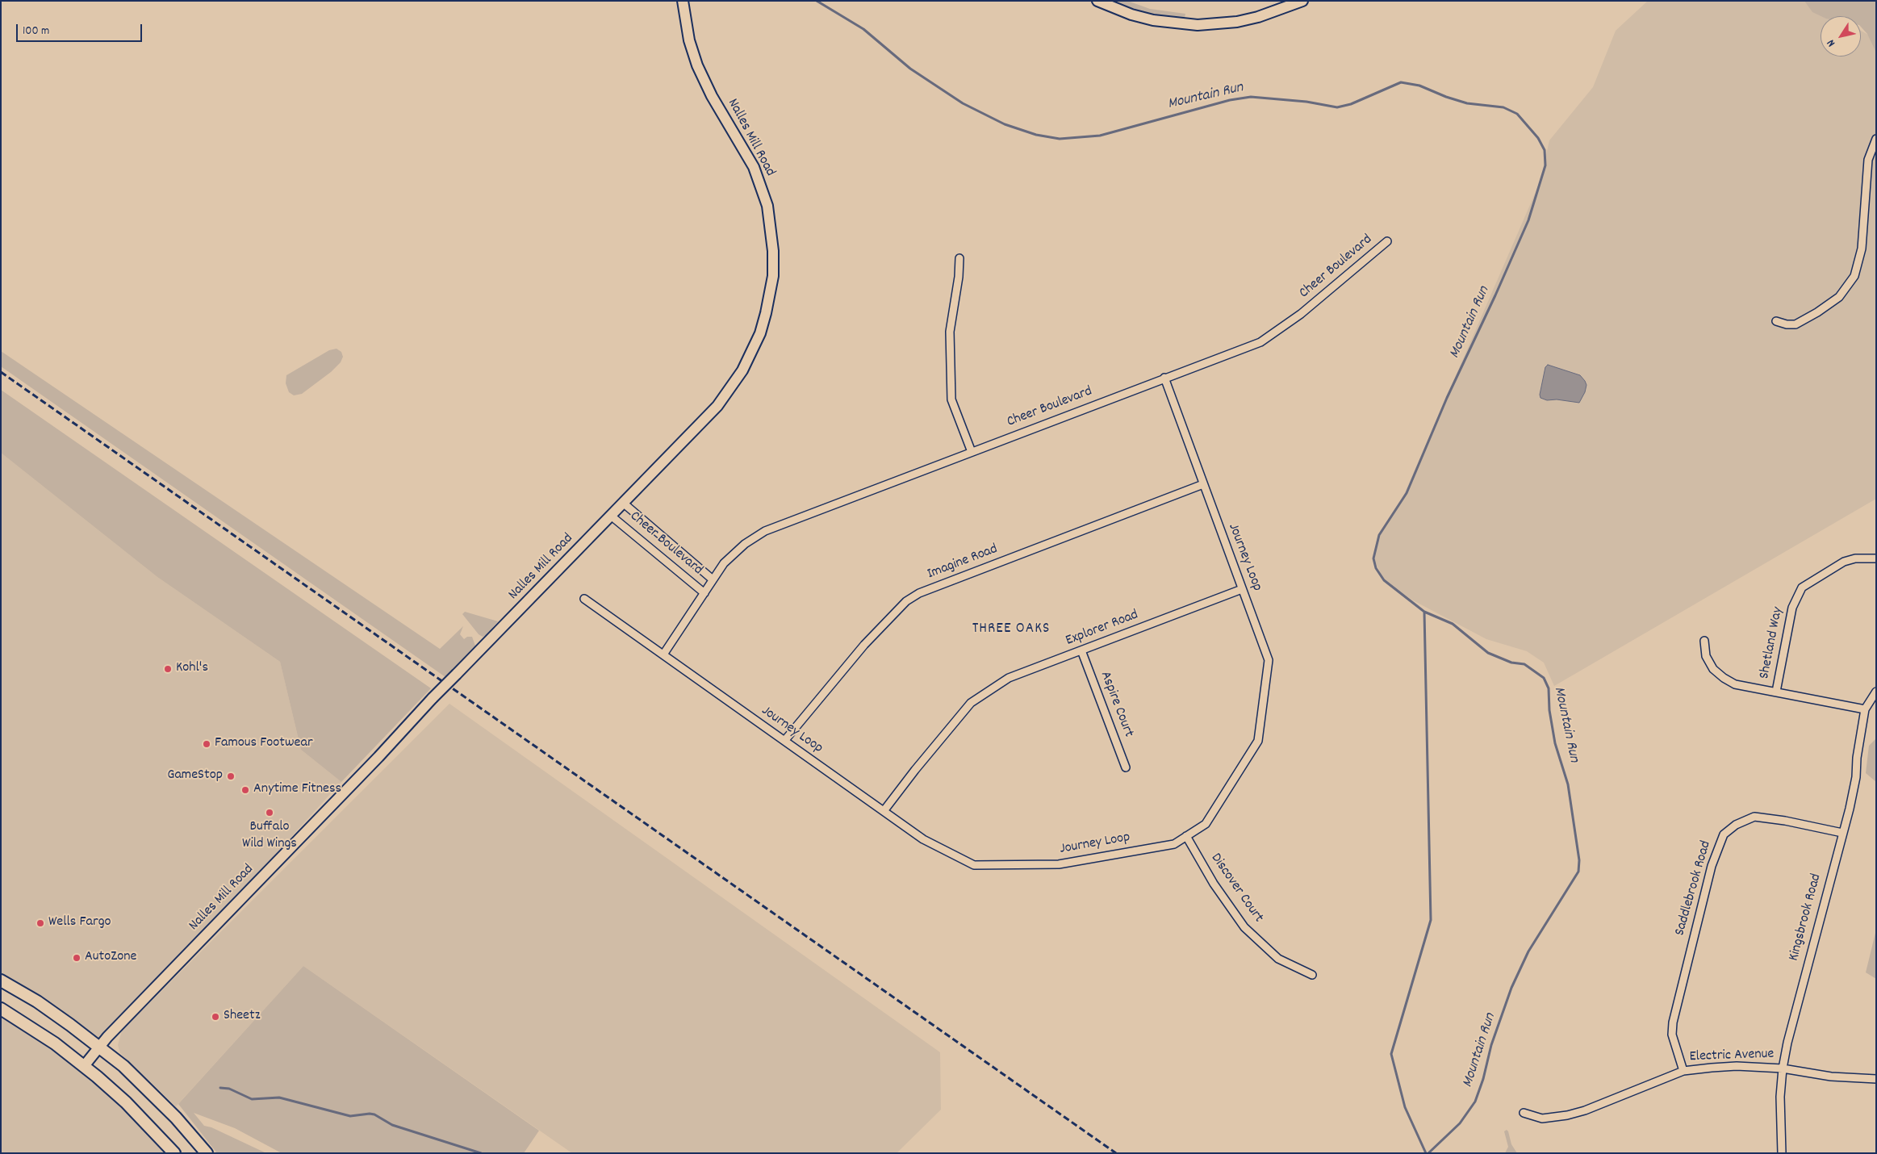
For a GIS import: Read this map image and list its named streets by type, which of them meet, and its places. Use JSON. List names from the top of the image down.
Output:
{
  "streets": {
    "street": [
      "Nalles Mill Road",
      "Cheer Boulevard",
      "Journey Loop",
      "Imagine Road",
      "Explorer Road",
      "Shetland Way",
      "Aspire Court",
      "Discover Court",
      "Saddlebrook Road",
      "Kingsbrook Road",
      "Electric Avenue"
    ]
  },
  "crossings": [
    ["Nalles Mill Road", "Cheer Boulevard"],
    ["Cheer Boulevard", "Journey Loop"],
    ["Journey Loop", "Imagine Road"],
    ["Journey Loop", "Explorer Road"],
    ["Journey Loop", "Discover Court"],
    ["Explorer Road", "Aspire Court"],
    ["Saddlebrook Road", "Kingsbrook Road"],
    ["Saddlebrook Road", "Electric Avenue"],
    ["Kingsbrook Road", "Electric Avenue"]
  ],
  "districts": ["THREE OAKS"],
  "water": ["Mountain Run"],
  "places": [
    "Kohl's",
    "Famous Footwear",
    "GameStop",
    "Anytime Fitness",
    "Buffalo Wild Wings",
    "Wells Fargo",
    "AutoZone",
    "Sheetz"
  ],
  "scale_bar": "100 m",
  "north": "bottom left"
}
